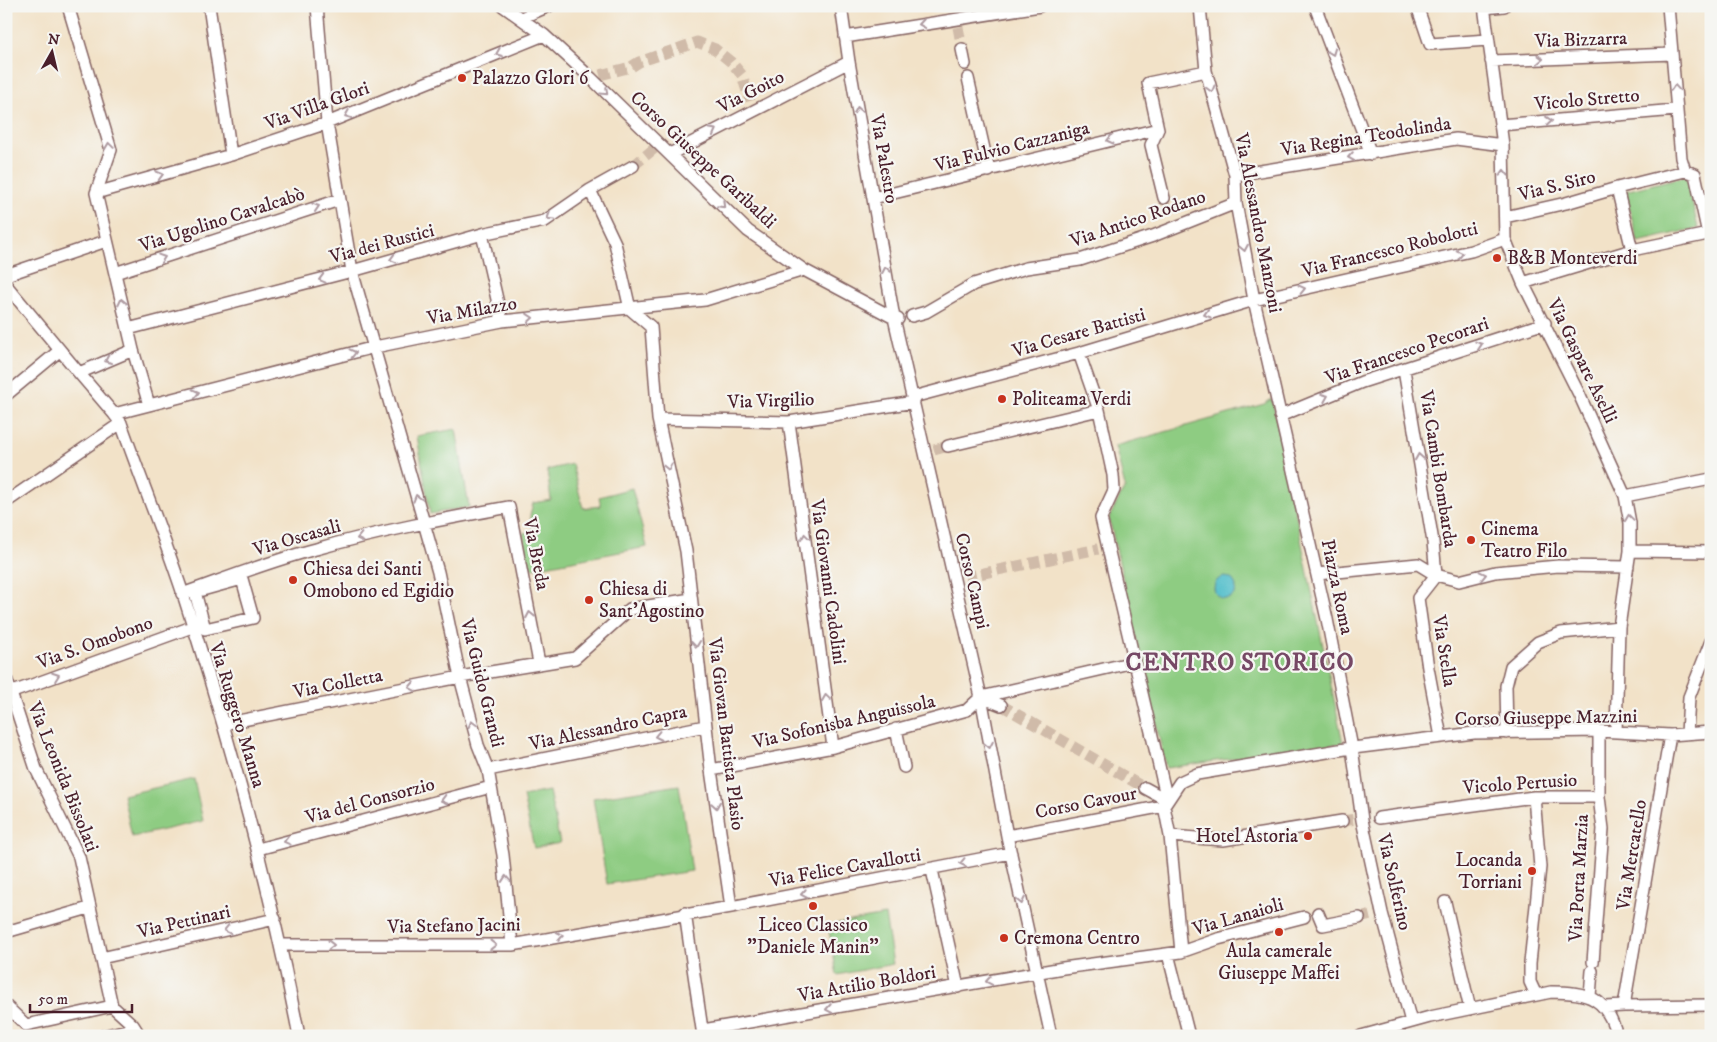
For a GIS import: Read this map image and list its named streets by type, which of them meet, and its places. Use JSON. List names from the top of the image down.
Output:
{
  "streets": {
    "street": [
      "Via Bizzarra",
      "Via Goito",
      "Vicolo Stretto",
      "Via Villa Glori",
      "Via Regina Teodolinda",
      "Via Fulvio Cazzaniga",
      "Via Palestro",
      "Corso Giuseppe Garibaldi",
      "Via S. Siro",
      "Via Antico Rodano",
      "Via Ugolino Cavalcabò",
      "Via Alessandro Manzoni",
      "Via dei Rustici",
      "Via Francesco Robolotti",
      "Via Milazzo",
      "Via Cesare Battisti",
      "Via Francesco Pecorari",
      "Via Gaspare Aselli",
      "Via Virgilio",
      "Via Cambi Bombarda",
      "Via Oscasali",
      "Via Breda",
      "Corso Campi",
      "Via Giovanni Cadolini",
      "Piazza Roma",
      "Via S. Omobono",
      "Via Stella",
      "Via Guido Grandi",
      "Via Colletta",
      "Via Ruggero Manna",
      "Corso Giuseppe Mazzini",
      "Via Sofonisba Anguissola",
      "Via Alessandro Capra",
      "Via Giovan Battista Plasio",
      "Via Leonida Bissolati",
      "Vicolo Pertusio",
      "Via del Consorzio",
      "Corso Cavour",
      "Via Mercatello",
      "Via Felice Cavallotti",
      "Via Porta Marzia",
      "Via Solferino",
      "Via Lanaioli",
      "Via Pettinari",
      "Via Stefano Jacini",
      "Via Attilio Boldori"
    ]
  },
  "crossings": [
    ["Via Bizzarra", "Via Gaspare Aselli"],
    ["Via Goito", "Via Palestro"],
    ["Via Goito", "Corso Giuseppe Garibaldi"],
    ["Vicolo Stretto", "Via Gaspare Aselli"],
    ["Via Villa Glori", "Corso Giuseppe Garibaldi"],
    ["Via Villa Glori", "Via Guido Grandi"],
    ["Via Regina Teodolinda", "Via Alessandro Manzoni"],
    ["Via Regina Teodolinda", "Via Gaspare Aselli"],
    ["Via Fulvio Cazzaniga", "Via Palestro"],
    ["Via Palestro", "Corso Giuseppe Garibaldi"],
    ["Via Palestro", "Via Antico Rodano"],
    ["Via Palestro", "Corso Campi"],
    ["Corso Giuseppe Garibaldi", "Via Antico Rodano"],
    ["Corso Giuseppe Garibaldi", "Via Milazzo"],
    ["Corso Giuseppe Garibaldi", "Corso Campi"],
    ["Via S. Siro", "Via Gaspare Aselli"],
    ["Via Antico Rodano", "Via Alessandro Manzoni"],
    ["Via Antico Rodano", "Corso Campi"],
    ["Via Ugolino Cavalcabò", "Via Guido Grandi"],
    ["Via Alessandro Manzoni", "Via Francesco Robolotti"],
    ["Via Alessandro Manzoni", "Via Cesare Battisti"],
    ["Via Alessandro Manzoni", "Via Francesco Pecorari"],
    ["Via Alessandro Manzoni", "Piazza Roma"],
    ["Via dei Rustici", "Via Guido Grandi"],
    ["Via Francesco Robolotti", "Via Cesare Battisti"],
    ["Via Francesco Robolotti", "Via Gaspare Aselli"],
    ["Via Milazzo", "Via Guido Grandi"],
    ["Via Milazzo", "Via Ruggero Manna"],
    ["Via Milazzo", "Via Giovan Battista Plasio"],
    ["Via Cesare Battisti", "Via Virgilio"],
    ["Via Cesare Battisti", "Corso Campi"],
    ["Via Francesco Pecorari", "Via Gaspare Aselli"],
    ["Via Francesco Pecorari", "Via Cambi Bombarda"],
    ["Via Francesco Pecorari", "Piazza Roma"],
    ["Via Gaspare Aselli", "Corso Giuseppe Mazzini"],
    ["Via Virgilio", "Corso Campi"],
    ["Via Virgilio", "Via Giovanni Cadolini"],
    ["Via Virgilio", "Via Giovan Battista Plasio"],
    ["Via Cambi Bombarda", "Via Stella"],
    ["Via Oscasali", "Via Breda"],
    ["Via Oscasali", "Via Guido Grandi"],
    ["Via Oscasali", "Via Ruggero Manna"],
    ["Via Breda", "Via Guido Grandi"],
    ["Via Breda", "Via Colletta"],
    ["Corso Campi", "Via Sofonisba Anguissola"],
    ["Corso Campi", "Corso Cavour"],
    ["Corso Campi", "Via Felice Cavallotti"],
    ["Corso Campi", "Via Attilio Boldori"],
    ["Via Giovanni Cadolini", "Via Sofonisba Anguissola"],
    ["Piazza Roma", "Corso Giuseppe Mazzini"],
    ["Piazza Roma", "Via Solferino"],
    ["Via S. Omobono", "Via Ruggero Manna"],
    ["Via S. Omobono", "Via Leonida Bissolati"],
    ["Via Stella", "Corso Giuseppe Mazzini"],
    ["Via Guido Grandi", "Via Colletta"],
    ["Via Guido Grandi", "Via Alessandro Capra"],
    ["Via Guido Grandi", "Via del Consorzio"],
    ["Via Guido Grandi", "Via Stefano Jacini"],
    ["Via Colletta", "Via Ruggero Manna"],
    ["Via Colletta", "Via Giovan Battista Plasio"],
    ["Via Ruggero Manna", "Via del Consorzio"],
    ["Via Ruggero Manna", "Via Pettinari"],
    ["Via Ruggero Manna", "Via Stefano Jacini"],
    ["Corso Giuseppe Mazzini", "Vicolo Pertusio"],
    ["Corso Giuseppe Mazzini", "Via Mercatello"],
    ["Corso Giuseppe Mazzini", "Via Solferino"],
    ["Via Sofonisba Anguissola", "Via Giovan Battista Plasio"],
    ["Via Alessandro Capra", "Via Giovan Battista Plasio"],
    ["Via Giovan Battista Plasio", "Via Felice Cavallotti"],
    ["Via Leonida Bissolati", "Via Pettinari"],
    ["Vicolo Pertusio", "Via Porta Marzia"],
    ["Via Felice Cavallotti", "Via Stefano Jacini"],
    ["Via Lanaioli", "Via Attilio Boldori"]
  ],
  "one_way": [
    "Via Bizzarra",
    "Via Goito",
    "Vicolo Stretto",
    "Via Regina Teodolinda",
    "Via Fulvio Cazzaniga",
    "Via Palestro",
    "Corso Giuseppe Garibaldi",
    "Via Ugolino Cavalcabò",
    "Via dei Rustici",
    "Via Francesco Robolotti",
    "Via Milazzo",
    "Via Cesare Battisti",
    "Via Francesco Pecorari",
    "Via Cambi Bombarda",
    "Via Oscasali",
    "Via Giovanni Cadolini",
    "Via S. Omobono",
    "Via Guido Grandi",
    "Via Colletta",
    "Via Alessandro Capra",
    "Via Giovan Battista Plasio",
    "Via del Consorzio",
    "Via Felice Cavallotti",
    "Via Pettinari",
    "Via Stefano Jacini",
    "Via Attilio Boldori"
  ],
  "districts": ["CENTRO STORICO"],
  "places": [
    "Palazzo Glori 6",
    "B&B Monteverdi",
    "Politeama Verdi",
    "Cinema Teatro Filo",
    "Chiesa dei Santi Omobono ed Egidio",
    "Chiesa di Sant'Agostino",
    "Hotel Astoria",
    "Locanda Torriani",
    "Liceo Classico \"Daniele Manin\"",
    "Aula camerale Giuseppe Maffei",
    "Cremona Centro"
  ],
  "scale_bar": "50 m",
  "north": "top"
}
